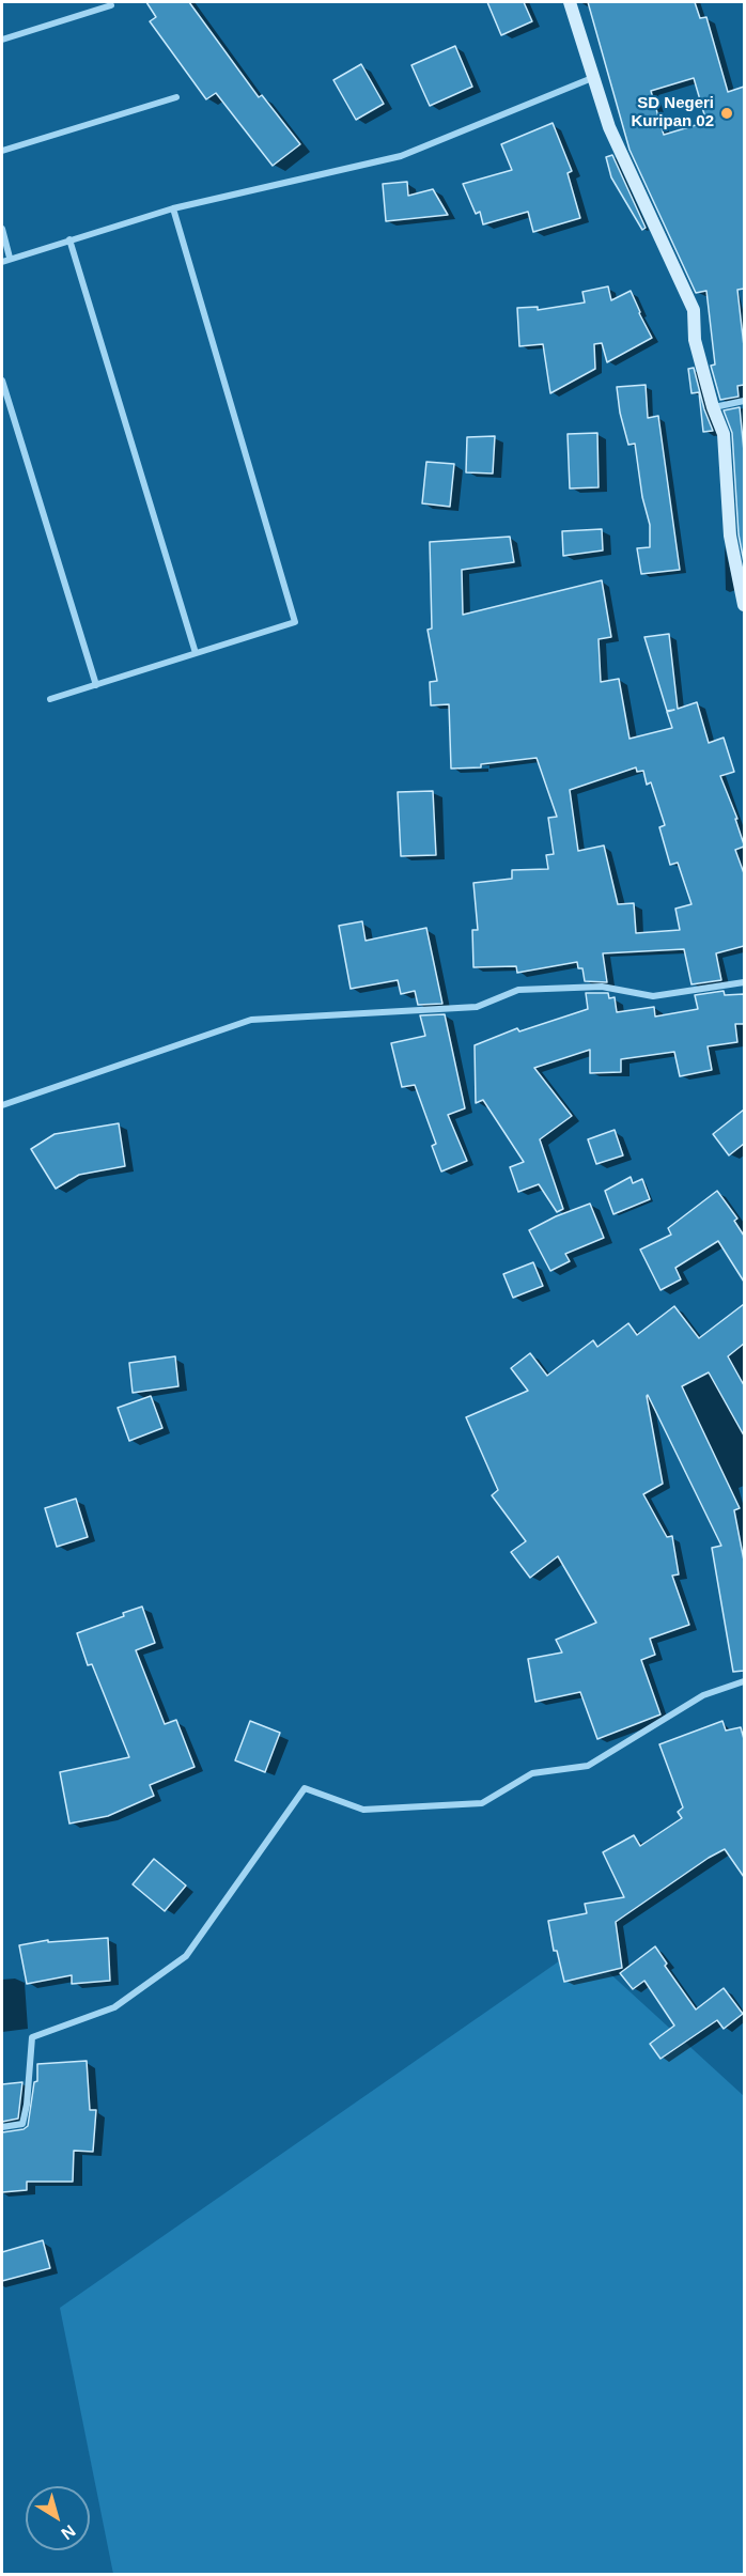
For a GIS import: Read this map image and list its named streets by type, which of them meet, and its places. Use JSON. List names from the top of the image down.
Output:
{
  "places": ["SD Negeri Kuripan 02"],
  "north": "bottom right"
}
